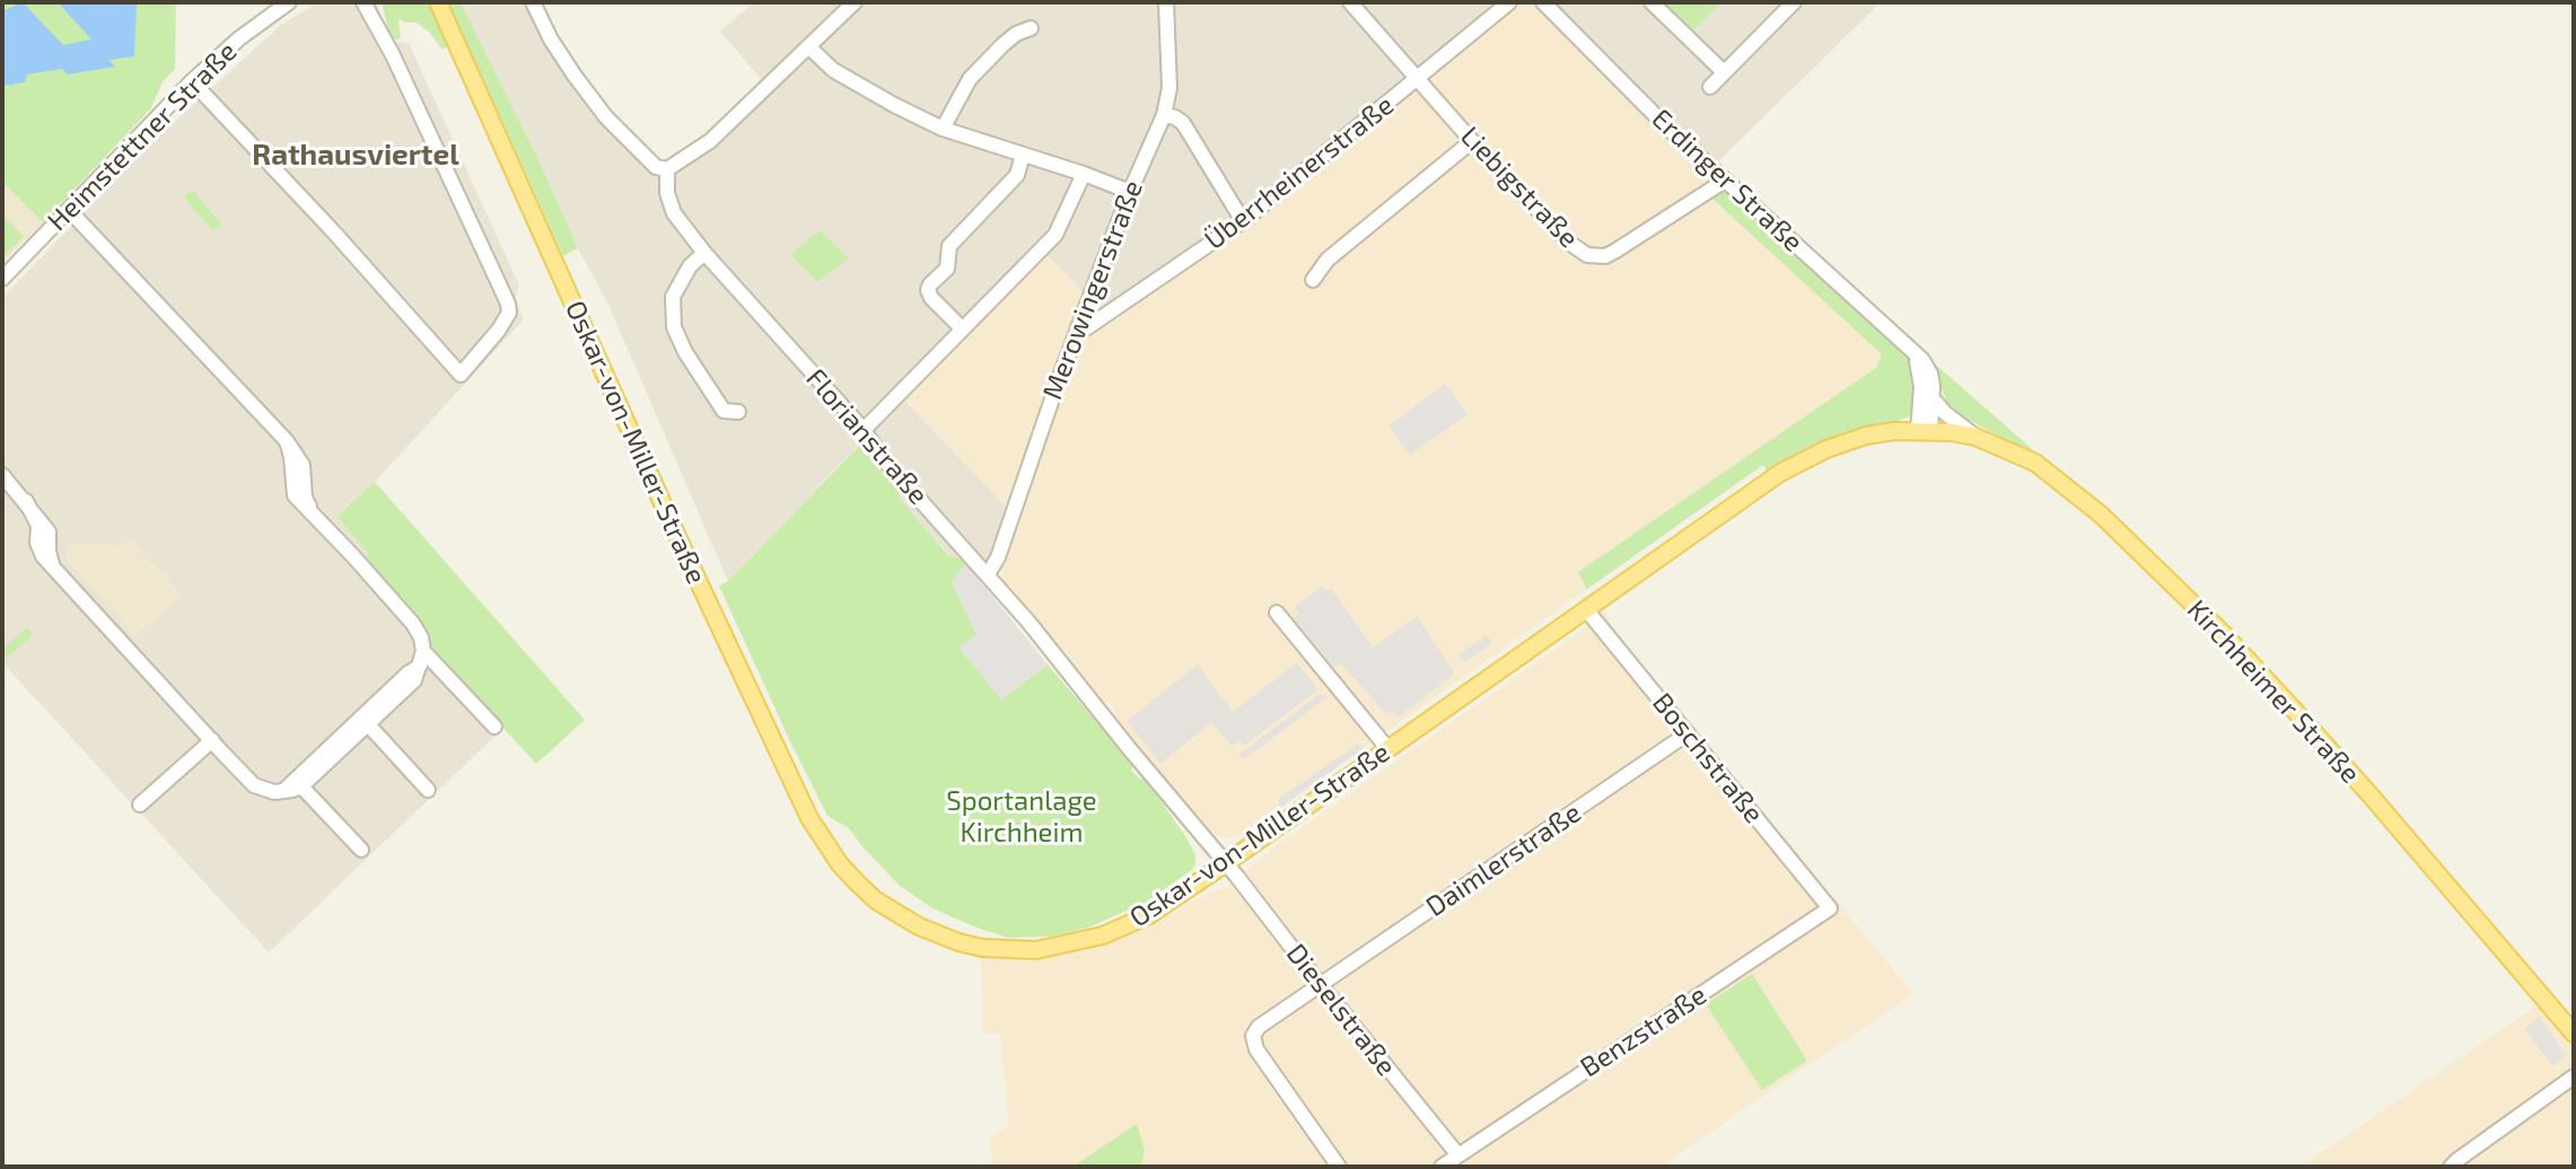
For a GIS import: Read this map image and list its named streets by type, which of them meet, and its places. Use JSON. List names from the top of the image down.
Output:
{
  "streets": {
    "main road": ["Oskar-von-Miller-Straße", "Kirchheimer Straße"],
    "street": [
      "Heimstettner Straße",
      "Überrheinerstraße",
      "Erdinger Straße",
      "Liebigstraße",
      "Merowingerstraße",
      "Florianstraße",
      "Boschstraße",
      "Daimlerstraße",
      "Dieselstraße",
      "Benzstraße"
    ]
  },
  "crossings": [
    ["Überrheinerstraße", "Liebigstraße"],
    ["Überrheinerstraße", "Merowingerstraße"],
    ["Erdinger Straße", "Liebigstraße"],
    ["Erdinger Straße", "Oskar-von-Miller-Straße"],
    ["Erdinger Straße", "Kirchheimer Straße"],
    ["Merowingerstraße", "Florianstraße"],
    ["Florianstraße", "Oskar-von-Miller-Straße"],
    ["Florianstraße", "Dieselstraße"],
    ["Oskar-von-Miller-Straße", "Kirchheimer Straße"],
    ["Oskar-von-Miller-Straße", "Boschstraße"],
    ["Oskar-von-Miller-Straße", "Dieselstraße"],
    ["Boschstraße", "Daimlerstraße"],
    ["Boschstraße", "Benzstraße"],
    ["Daimlerstraße", "Dieselstraße"],
    ["Dieselstraße", "Benzstraße"]
  ],
  "districts": ["Rathausviertel"],
  "parks": ["Sportanlage Kirchheim"]
}
